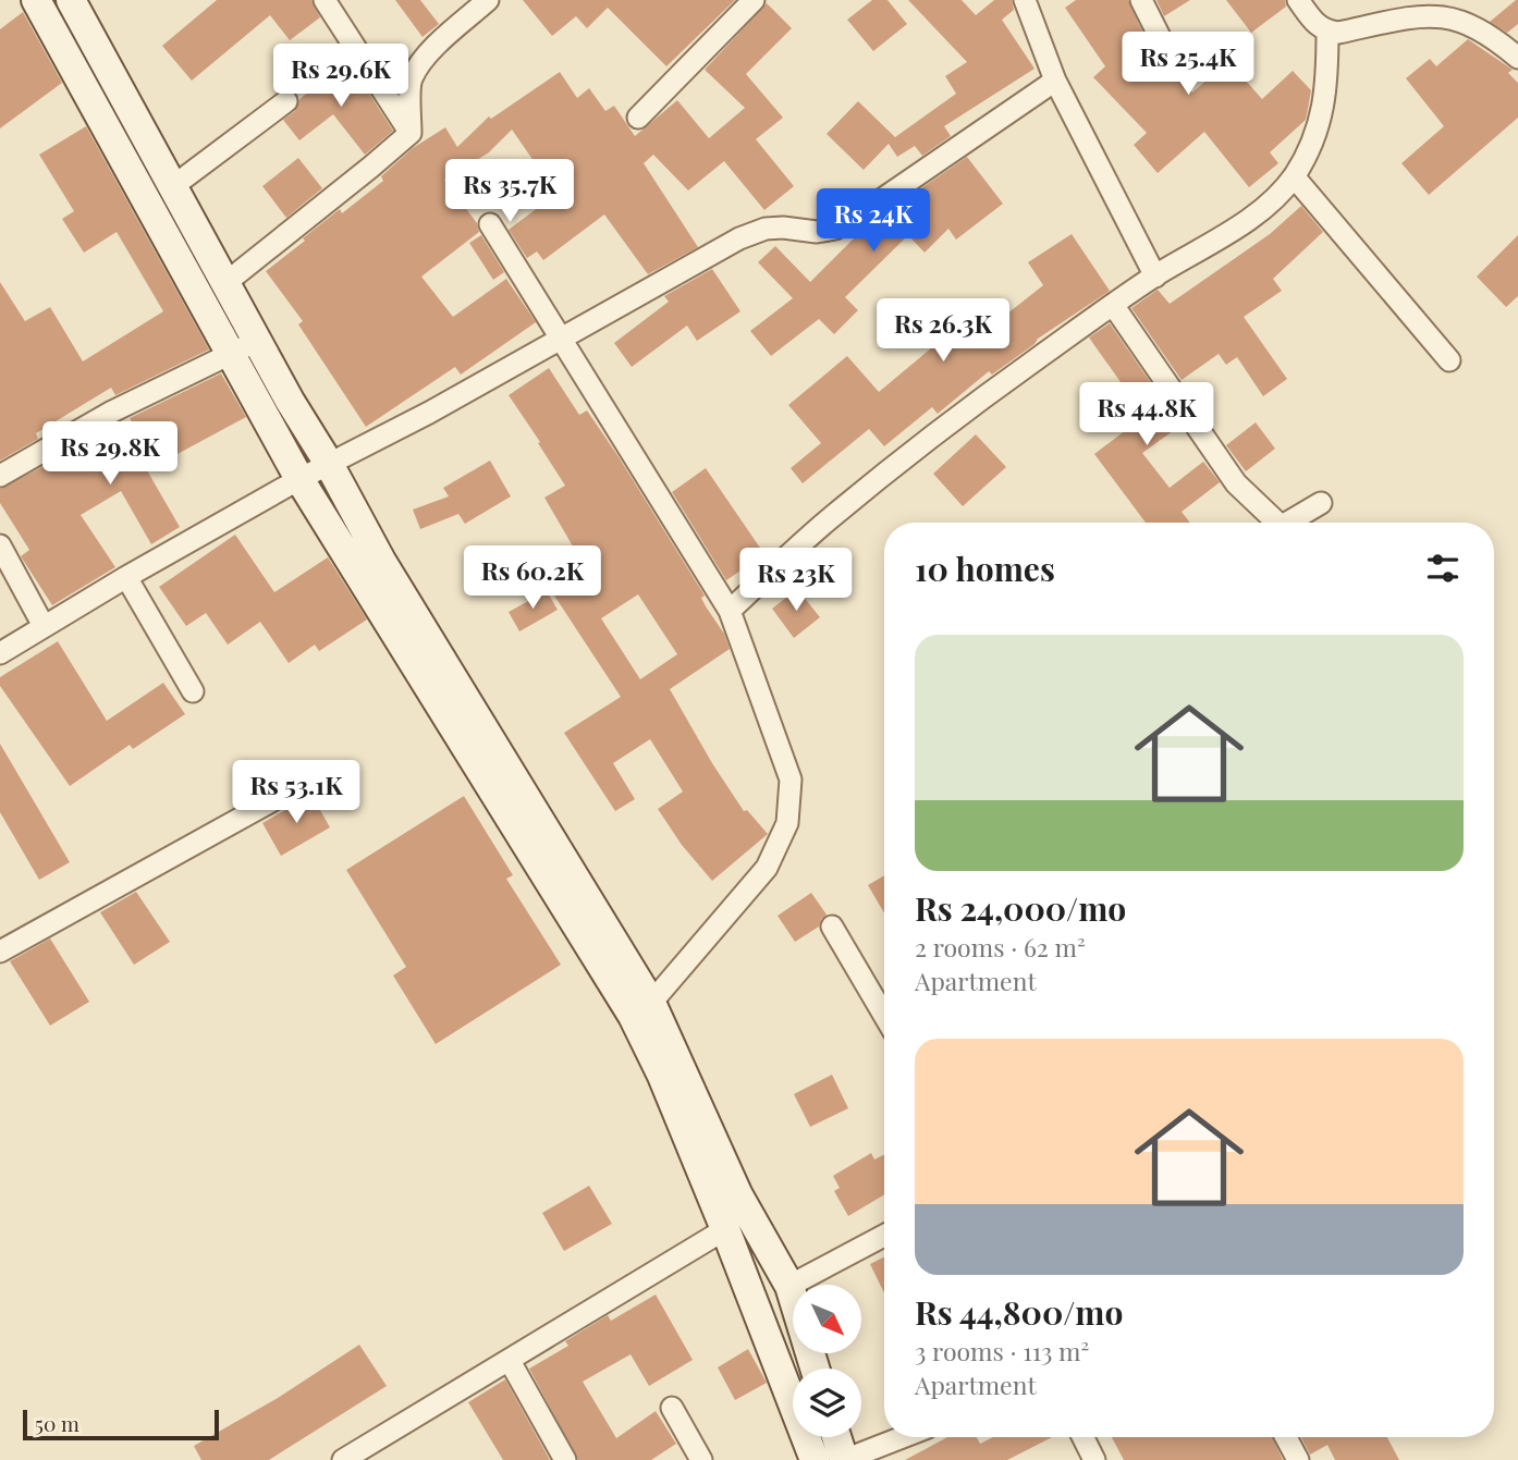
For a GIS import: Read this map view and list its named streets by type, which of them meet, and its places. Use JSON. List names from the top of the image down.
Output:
{
  "scale_bar": "50 m",
  "north": "bottom right",
  "page": {
    "price": [
      "Rs 25.4K",
      "Rs 29.6K",
      "Rs 35.7K",
      "Rs 24K",
      "Rs 26.3K",
      "Rs 44.8K",
      "Rs 29.8K",
      "Rs 60.2K",
      "Rs 23K",
      "Rs 53.1K"
    ],
    "heading": "10 homes",
    "list": [
      {
        "name": "Rs 24,000/mo",
        "note": "2 rooms · 62 m² · Apartment"
      },
      {
        "name": "Rs 44,800/mo",
        "note": "3 rooms · 113 m² · Apartment"
      }
    ],
    "scale": "50 m"
  }
}
